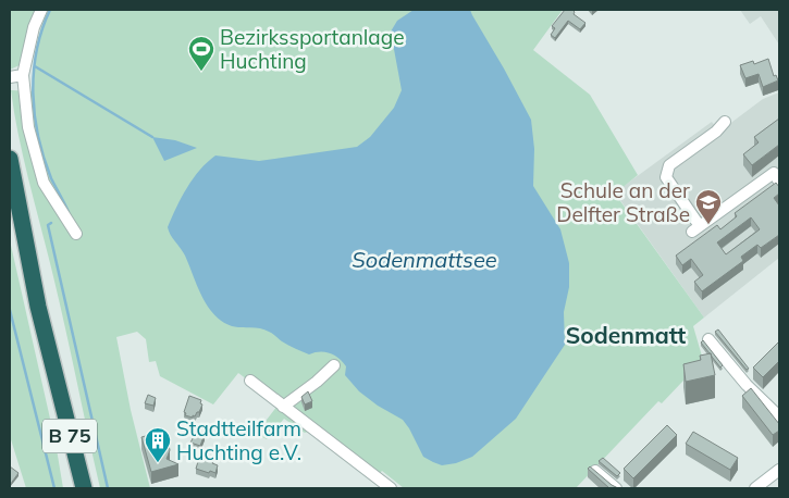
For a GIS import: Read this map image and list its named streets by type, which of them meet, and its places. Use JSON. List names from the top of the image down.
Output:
{
  "streets": {
    "highway": ["B 75"]
  },
  "districts": ["Sodenmatt"],
  "water": ["Sodenmattsee"],
  "places": {
    "sports": ["Bezirkssportanlage Huchting"],
    "school or university": ["Schule an der Delfter Straße"],
    "building": ["Stadtteilfarm Huchting e.V."]
  }
}
